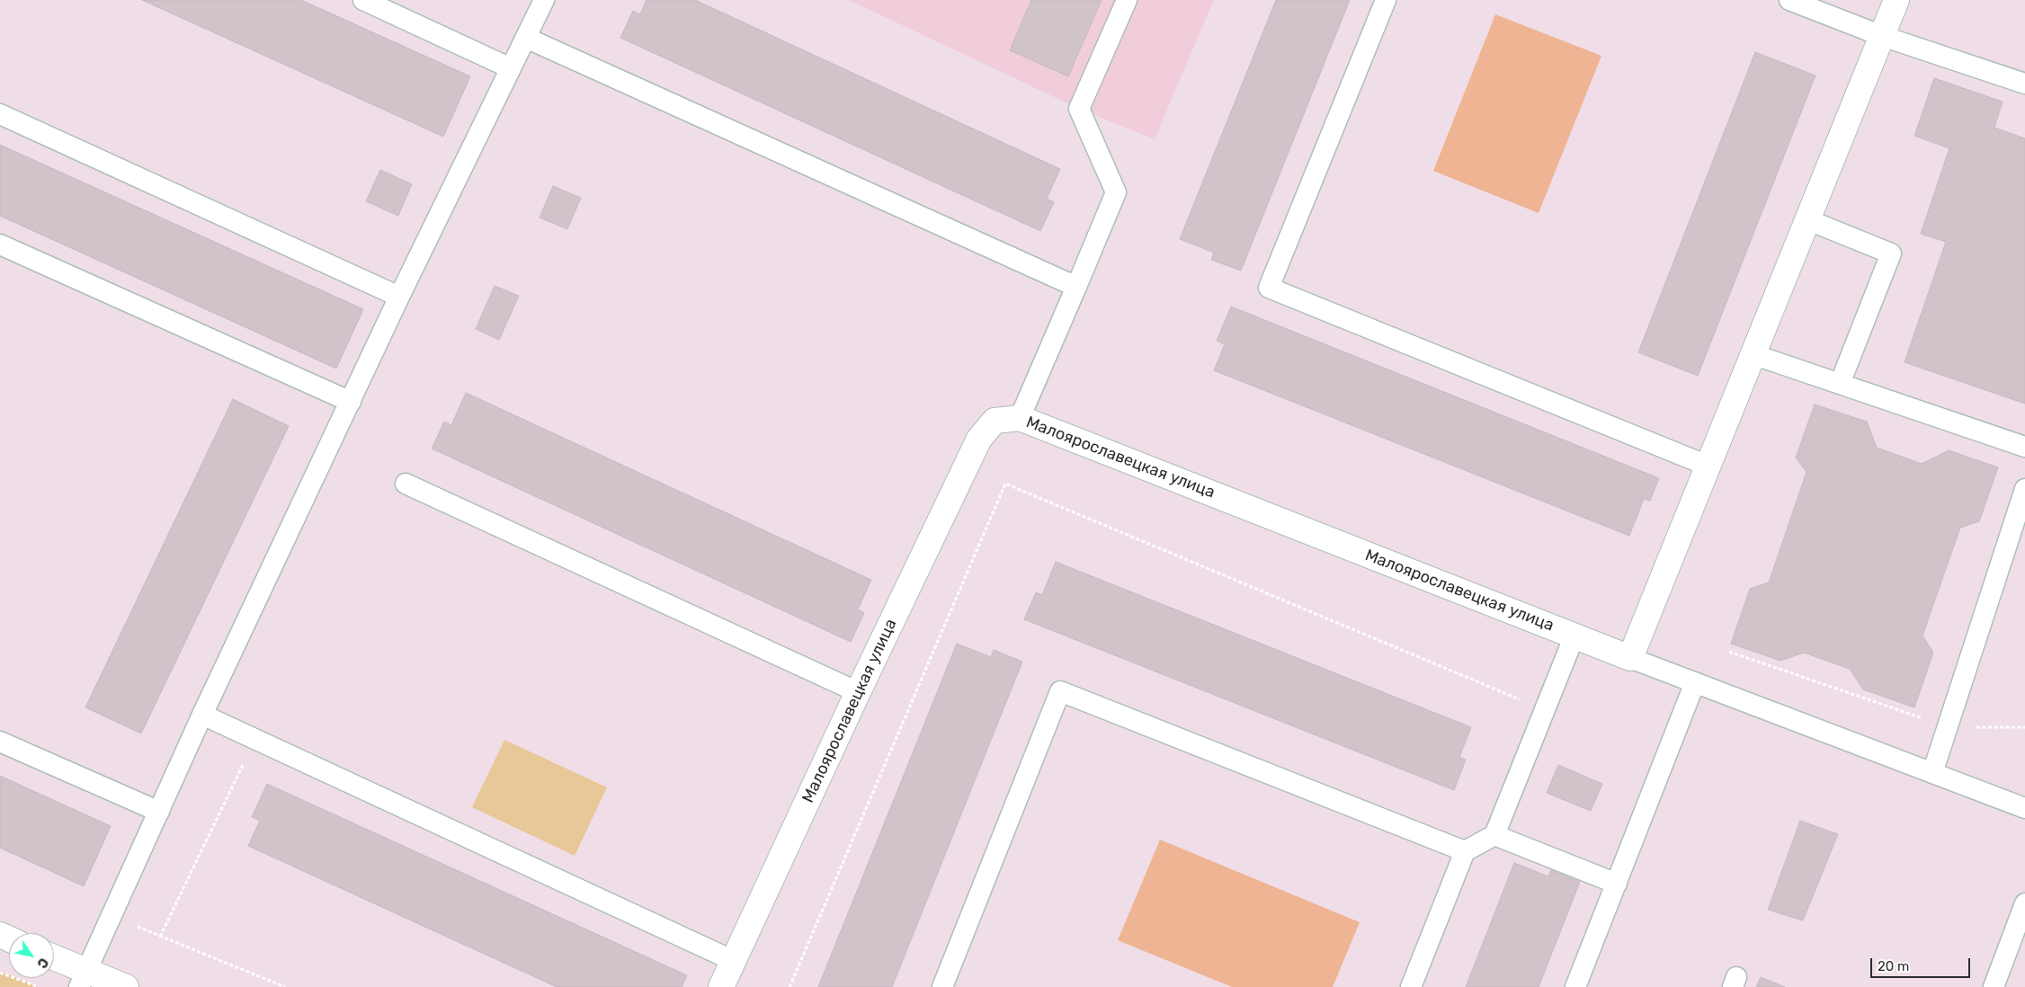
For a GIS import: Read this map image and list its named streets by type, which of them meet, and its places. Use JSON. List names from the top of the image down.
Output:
{
  "streets": {
    "street": ["Малоярославецкая улица"]
  },
  "scale_bar": "20 m",
  "north": "bottom right"
}
